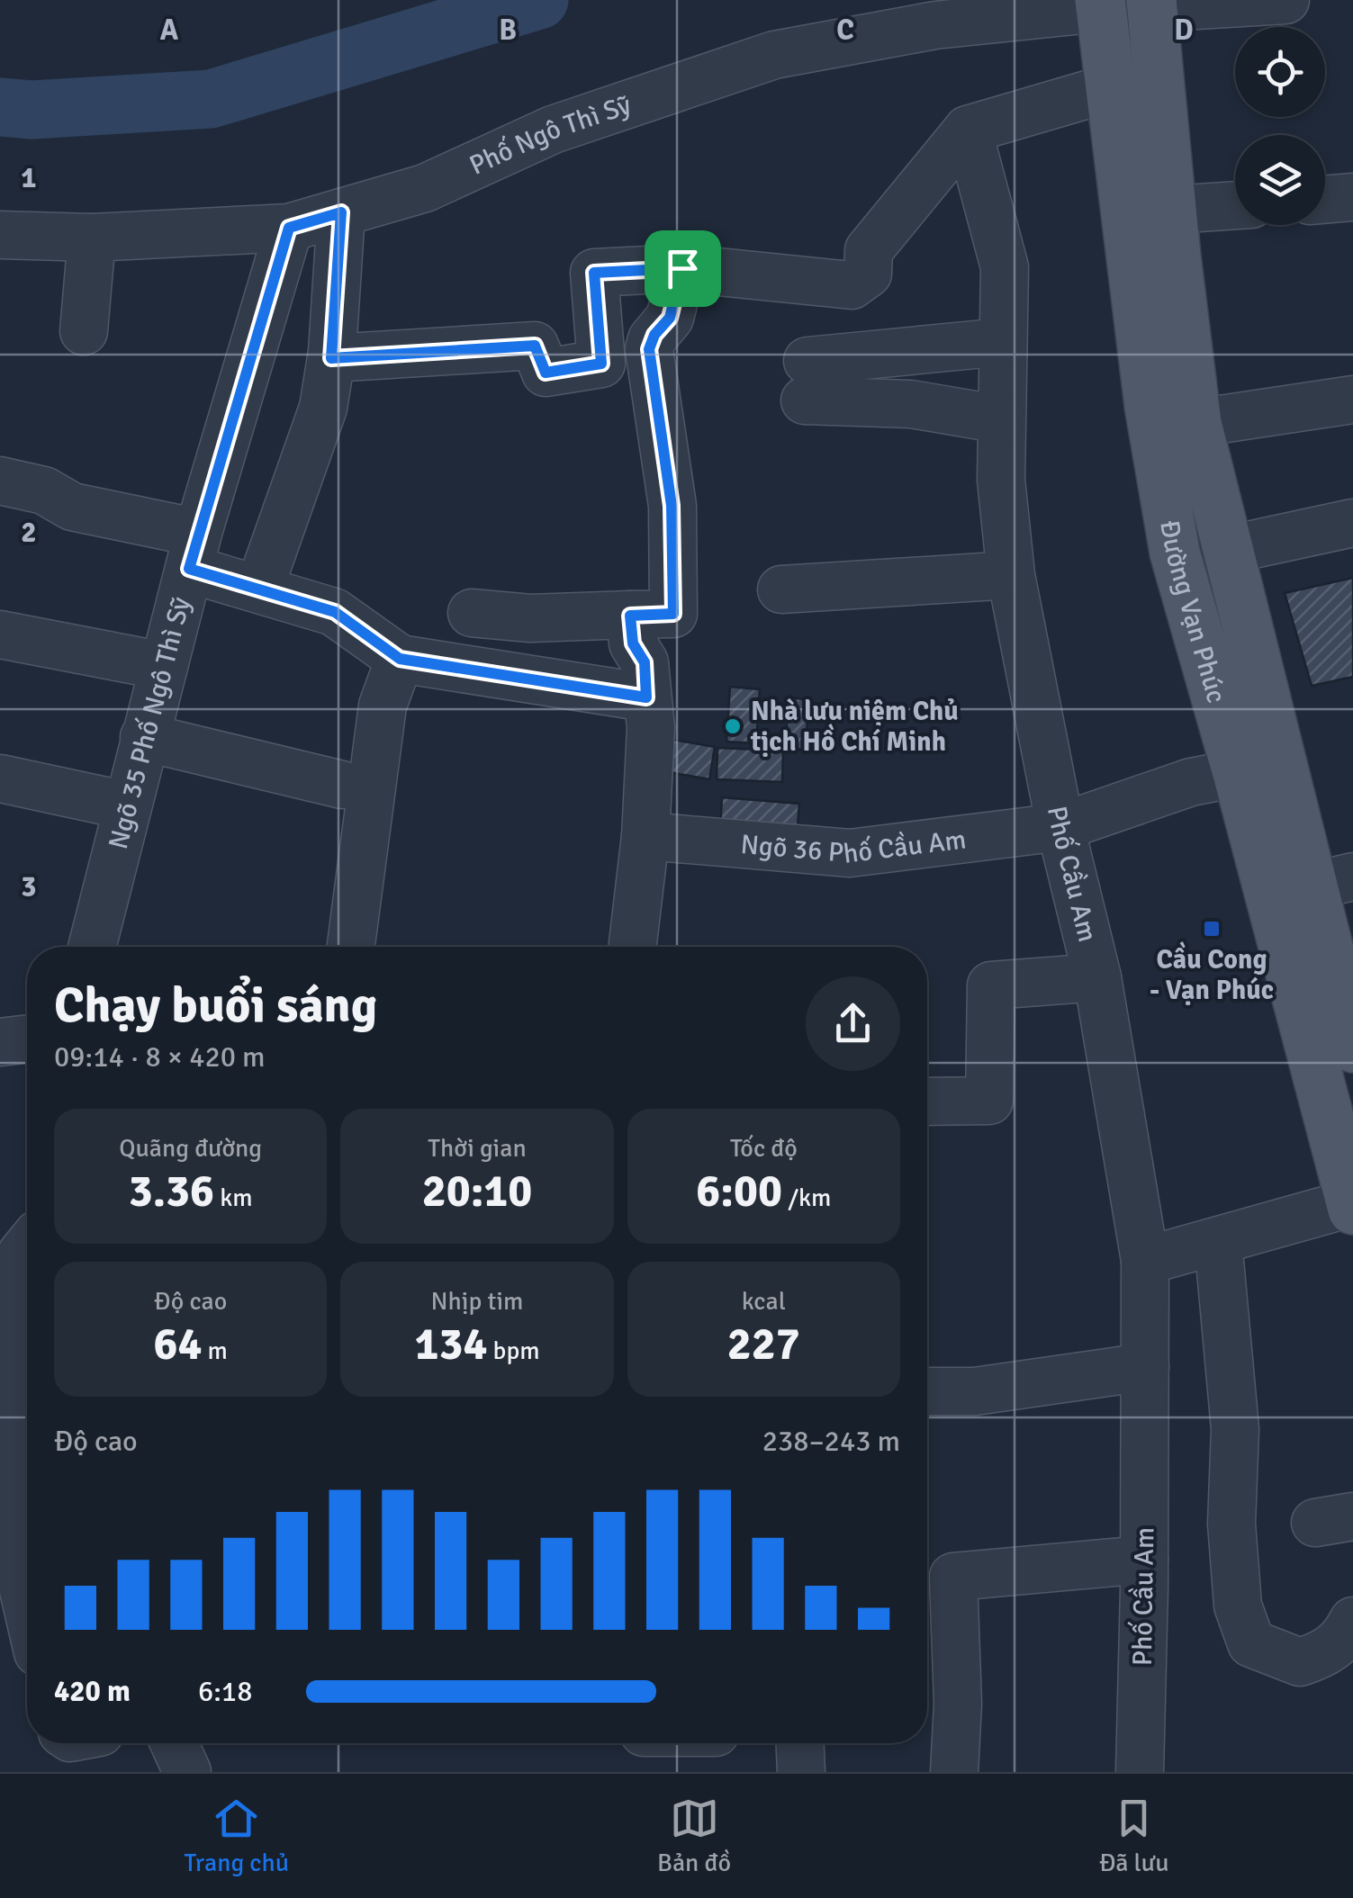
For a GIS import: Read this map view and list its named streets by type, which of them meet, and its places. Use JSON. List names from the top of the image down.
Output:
{
  "streets": {
    "main road": ["Đường Vạn Phúc"],
    "street": [
      "Phố Ngô Thì Sỹ",
      "Ngõ 35 Phố Ngô Thì Sỹ",
      "Ngõ 36 Phố Cầu Am",
      "Phố Cầu Am"
    ]
  },
  "crossings": [
    ["Phố Ngô Thì Sỹ", "Đường Vạn Phúc"],
    ["Phố Ngô Thì Sỹ", "Ngõ 35 Phố Ngô Thì Sỹ"],
    ["Đường Vạn Phúc", "Ngõ 36 Phố Cầu Am"],
    ["Ngõ 36 Phố Cầu Am", "Phố Cầu Am"]
  ],
  "places": {
    "other": ["Nhà lưu niệm Chủ tịch Hồ Chí Minh"],
    "transit": ["Cầu Cong - Vạn Phúc"]
  },
  "page": {
    "heading": ["Chạy buổi sáng", "09:14 · 8 × 420 m"],
    "stats": [
      ["Quãng đường", "3.36 km"],
      ["Thời gian", "20:10"],
      ["Tốc độ", "6:00 /km"],
      ["Độ cao", "64 m"],
      ["Nhịp tim", "134 bpm"],
      ["kcal", "227"]
    ],
    "chart": ["Độ cao", "238–243 m"],
    "list": [
      {
        "name": "420 m",
        "note": "6:18"
      }
    ],
    "tabs": ["Trang chủ", "Bản đồ", "Đã lưu"]
  },
  "grid": {
    "columns": [
      "A",
      "B",
      "C",
      "D"
    ],
    "rows": ["1", "2", "3"]
  }
}
